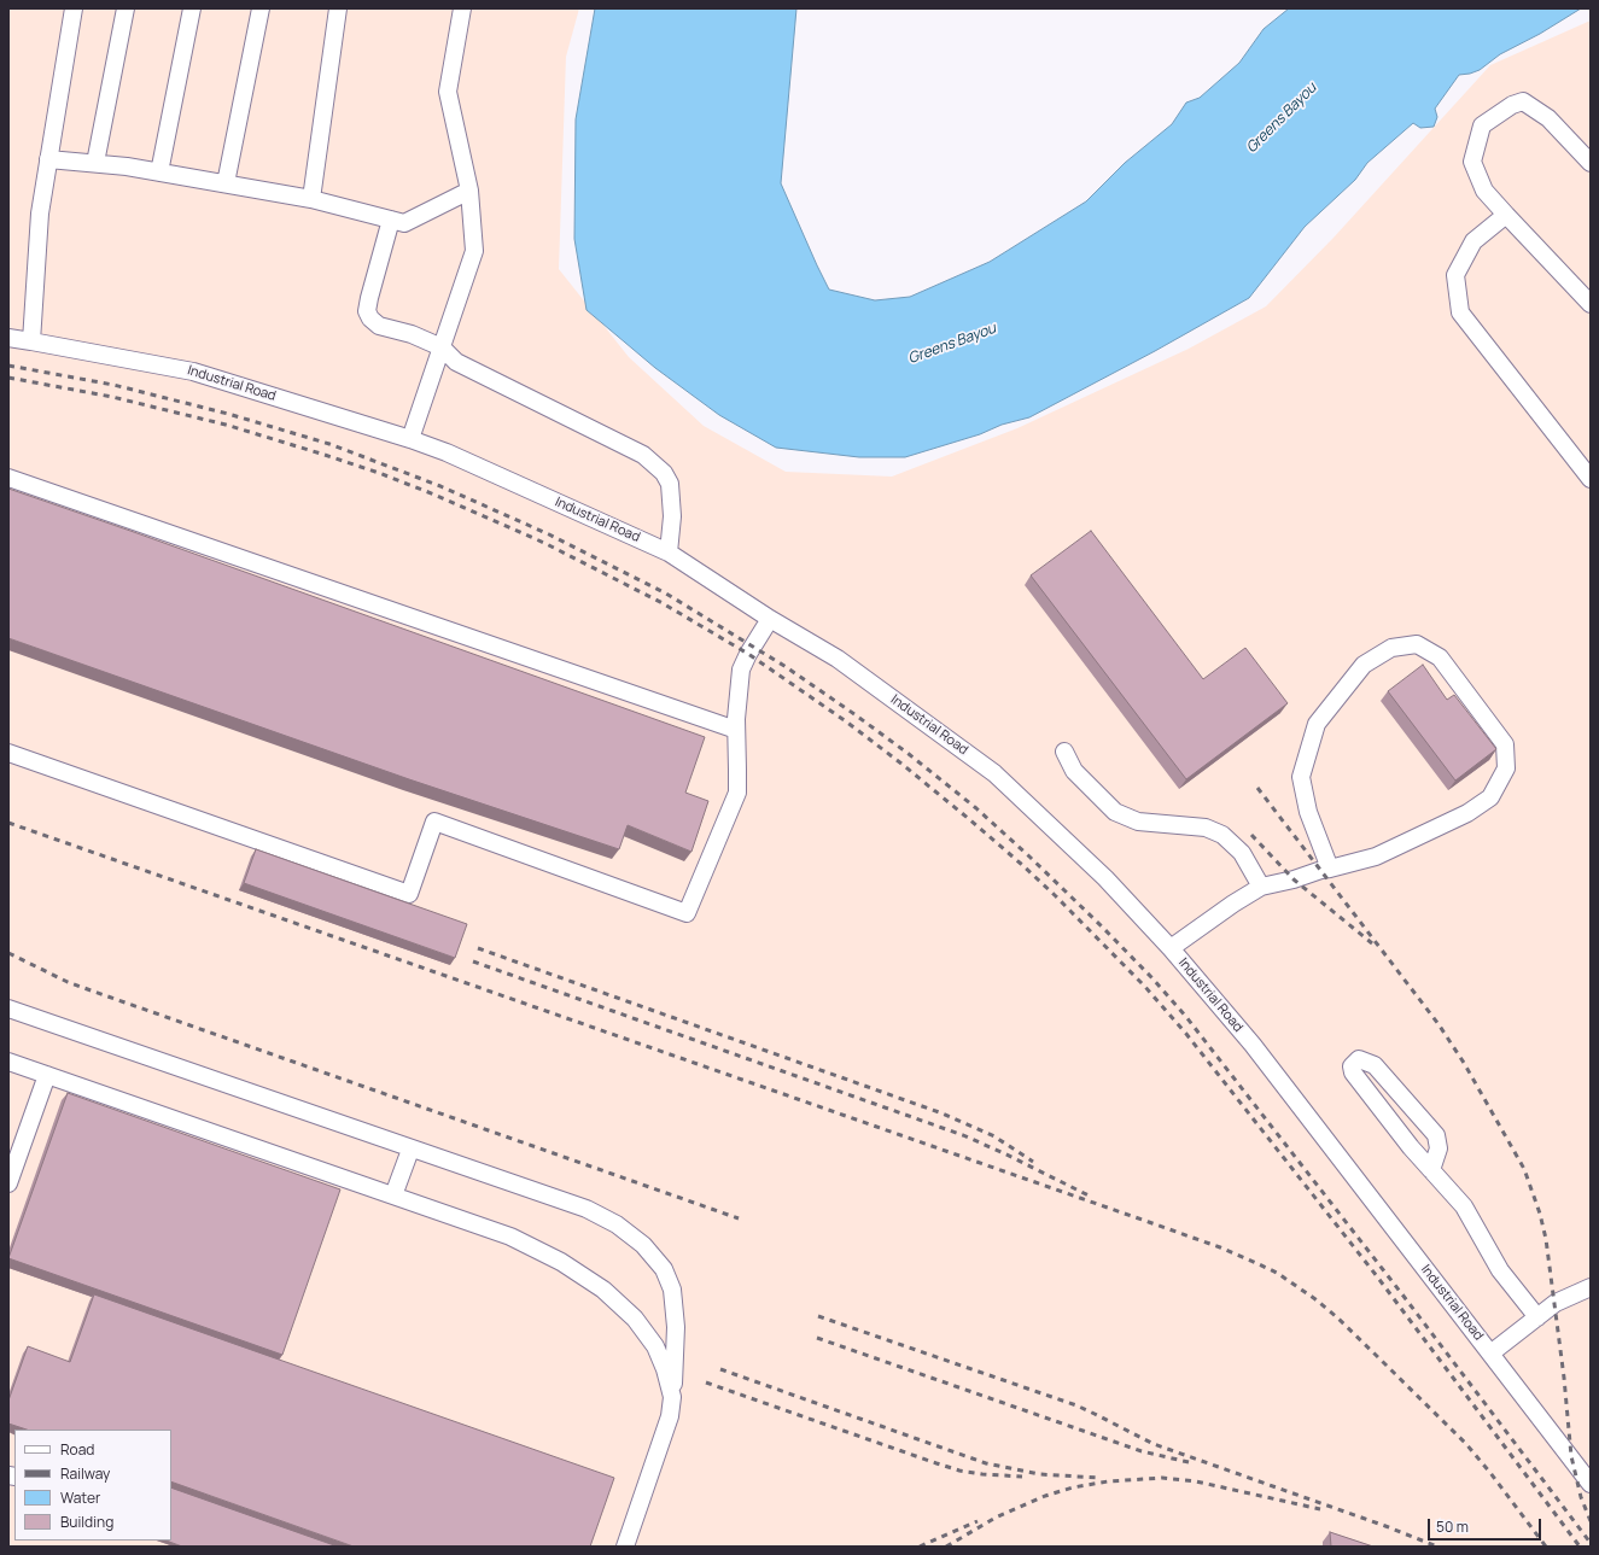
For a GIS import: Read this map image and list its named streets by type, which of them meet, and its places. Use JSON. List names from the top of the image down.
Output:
{
  "streets": {
    "street": ["Industrial Road"]
  },
  "water": ["Greens Bayou"],
  "legend": [
    "Road",
    "Railway",
    "Water",
    "Building"
  ],
  "scale_bar": "50 m"
}
